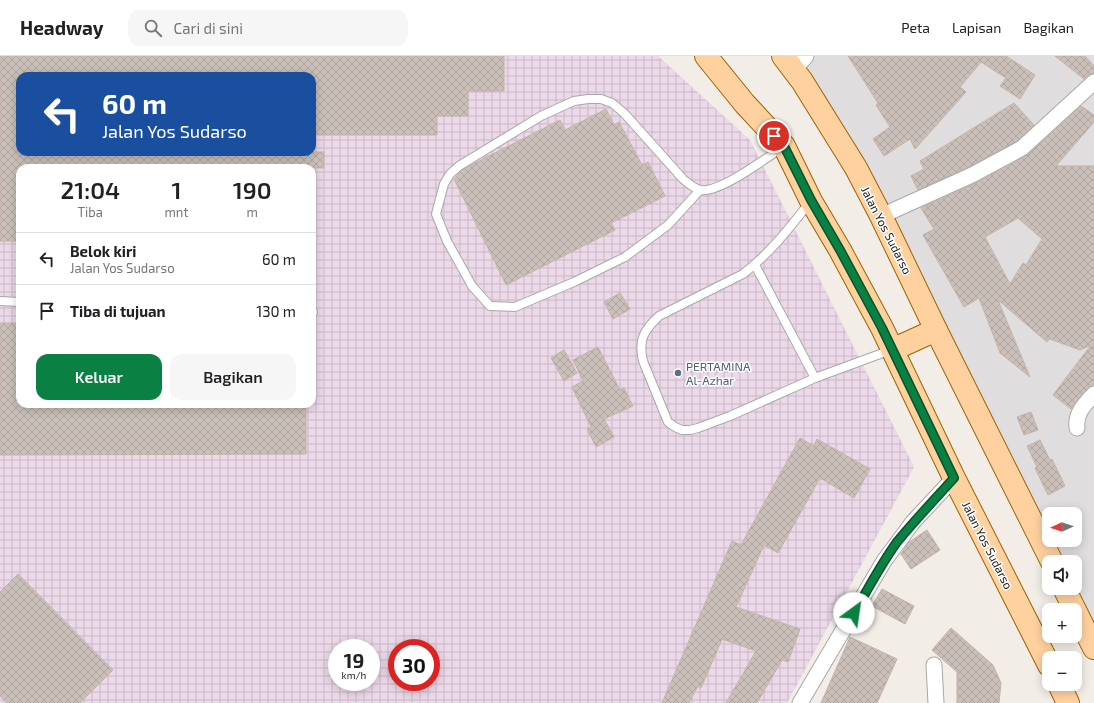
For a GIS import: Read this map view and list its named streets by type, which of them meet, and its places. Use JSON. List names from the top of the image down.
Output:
{
  "streets": {
    "main road": ["Jalan Yos Sudarso"]
  },
  "places": ["PERTAMINA Al-Azhar"],
  "north": "left",
  "page": {
    "header": "Headway",
    "search": "Cari di sini",
    "nav": ["Peta", "Lapisan", "Bagikan"],
    "turn": ["60 m", "Jalan Yos Sudarso"],
    "eta": [
      "21:04",
      "Tiba",
      "1",
      "mnt",
      "190",
      "m"
    ],
    "list": [
      {
        "name": "Belok kiri",
        "note": "Jalan Yos Sudarso",
        "value": "60 m"
      },
      {
        "name": "Tiba di tujuan",
        "value": "130 m"
      }
    ],
    "buttons": ["Keluar", "Bagikan"],
    "map_buttons": ["+", "−"],
    "speed": "19 km/h",
    "limit": "30"
  }
}
